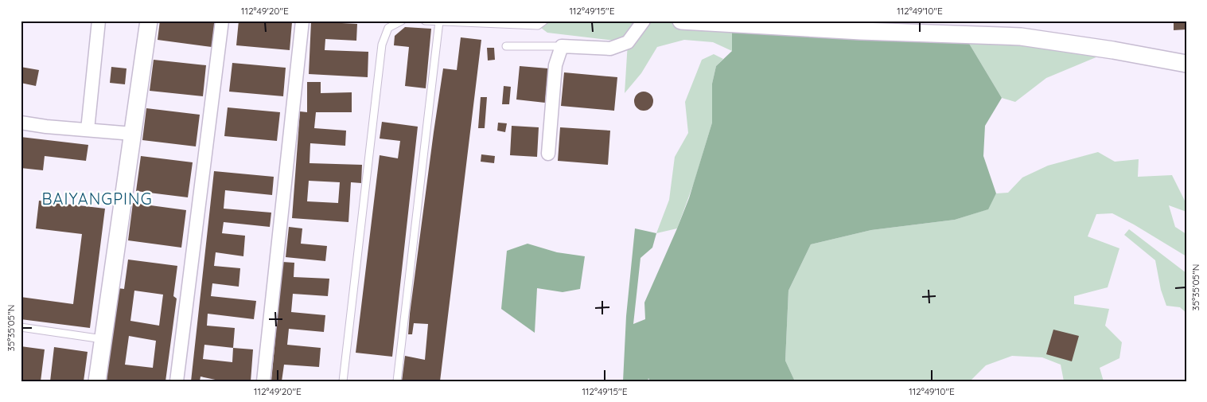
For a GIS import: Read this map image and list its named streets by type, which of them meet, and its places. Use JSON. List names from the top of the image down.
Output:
{
  "districts": ["BAIYANGPING"],
  "coordinates": [
    "112°49'20\"E",
    "112°49'15\"E",
    "112°49'10\"E",
    "35°35'05\"N"
  ]
}
